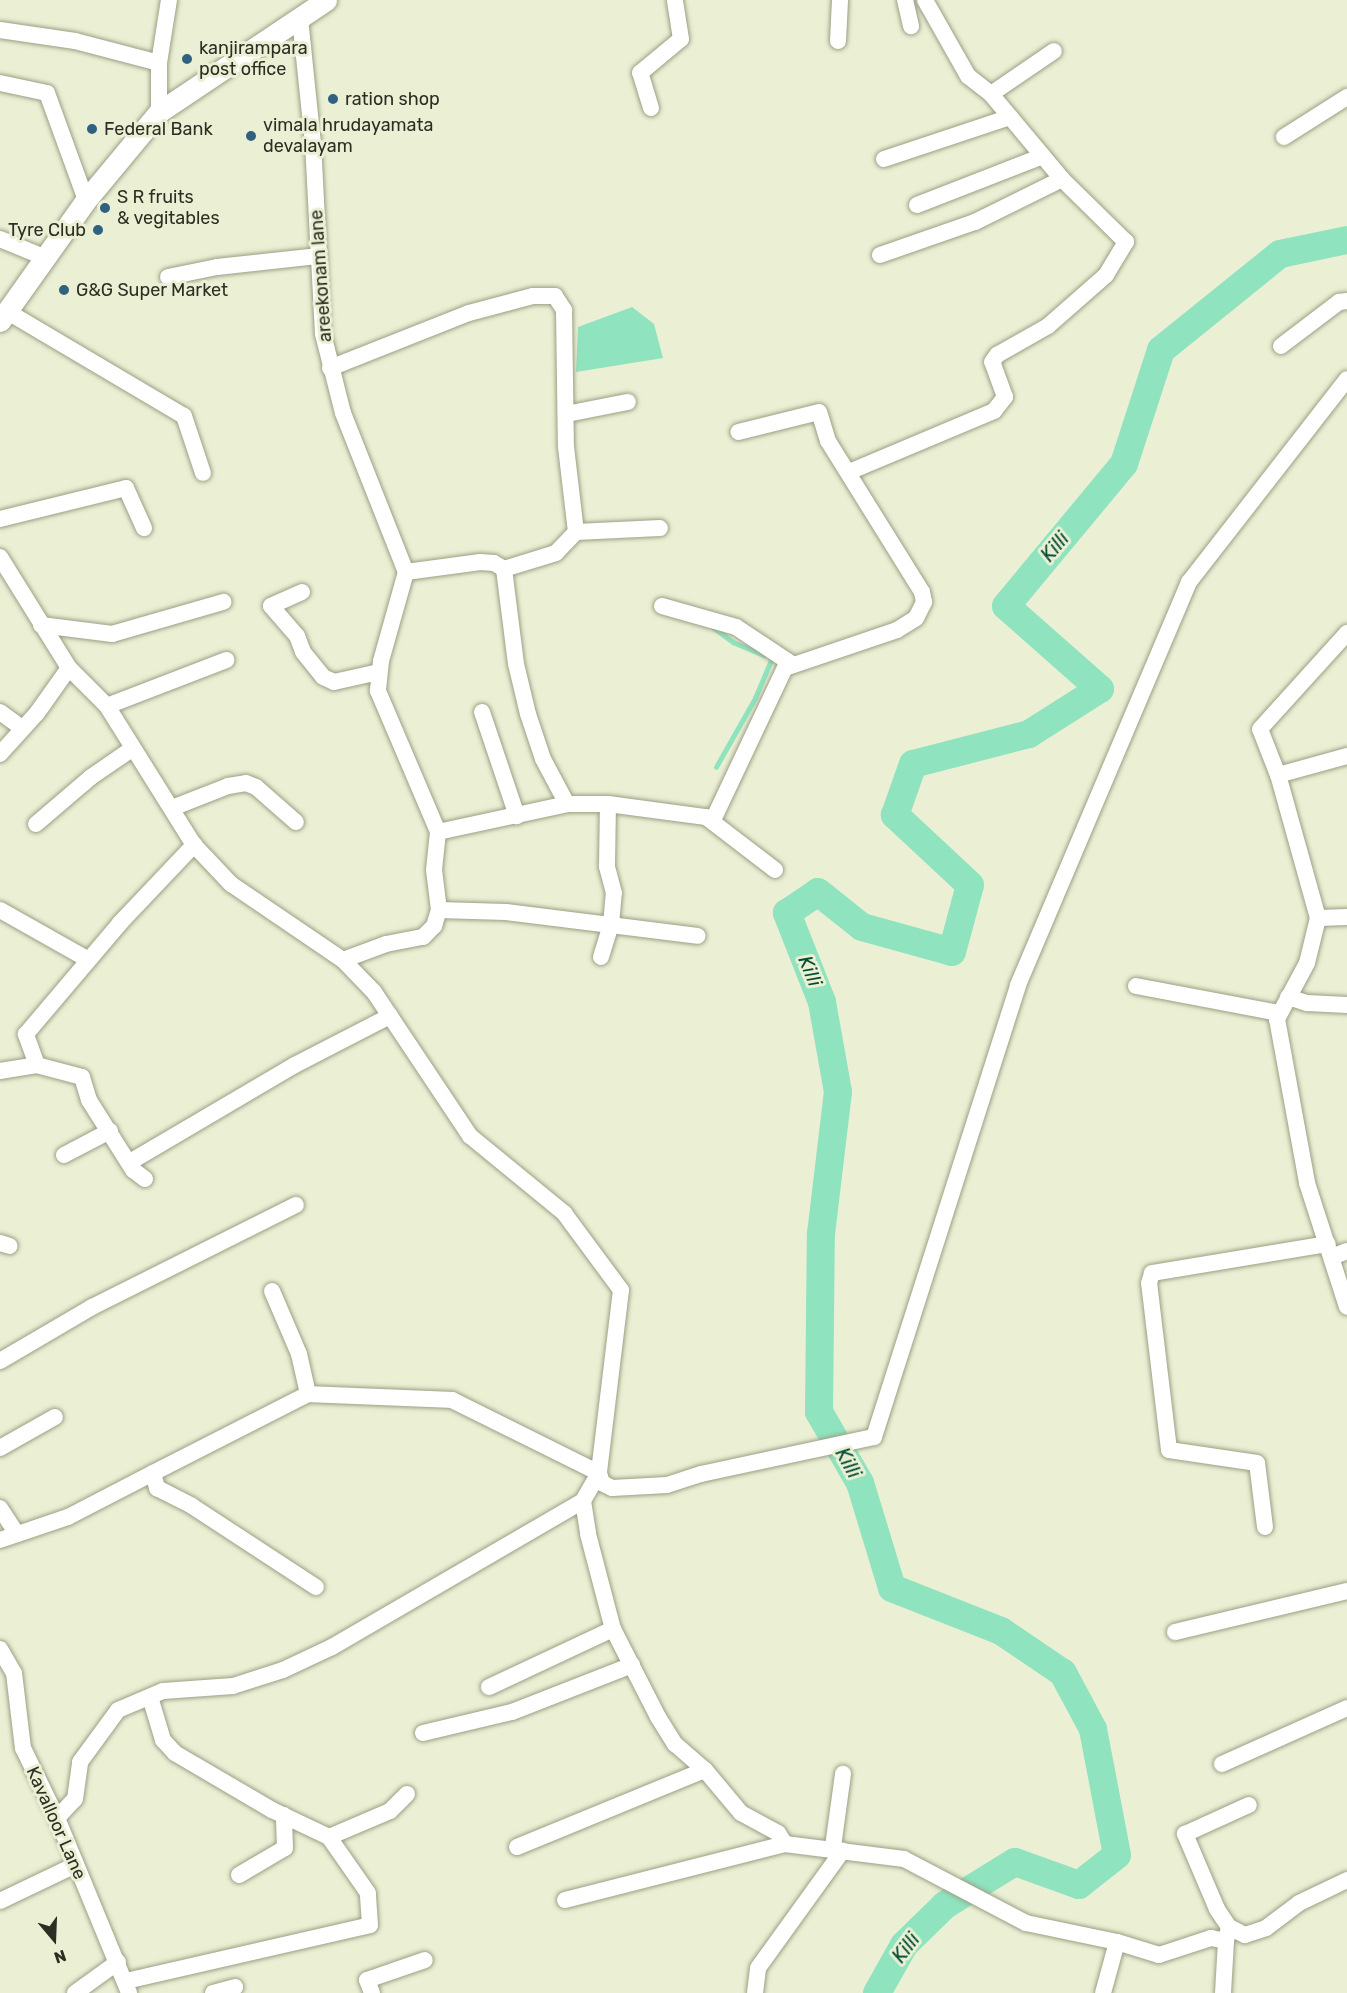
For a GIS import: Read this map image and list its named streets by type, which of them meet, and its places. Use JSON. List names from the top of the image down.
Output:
{
  "streets": {
    "street": ["areekonam lane", "Kavalloor Lane"]
  },
  "water": ["Killi"],
  "places": [
    "kanjirampara post office",
    "ration shop",
    "Federal Bank",
    "vimala hrudayamata devalayam",
    "S R fruits & vegitables",
    "Tyre Club",
    "G&G Super Market"
  ],
  "north": "bottom"
}
